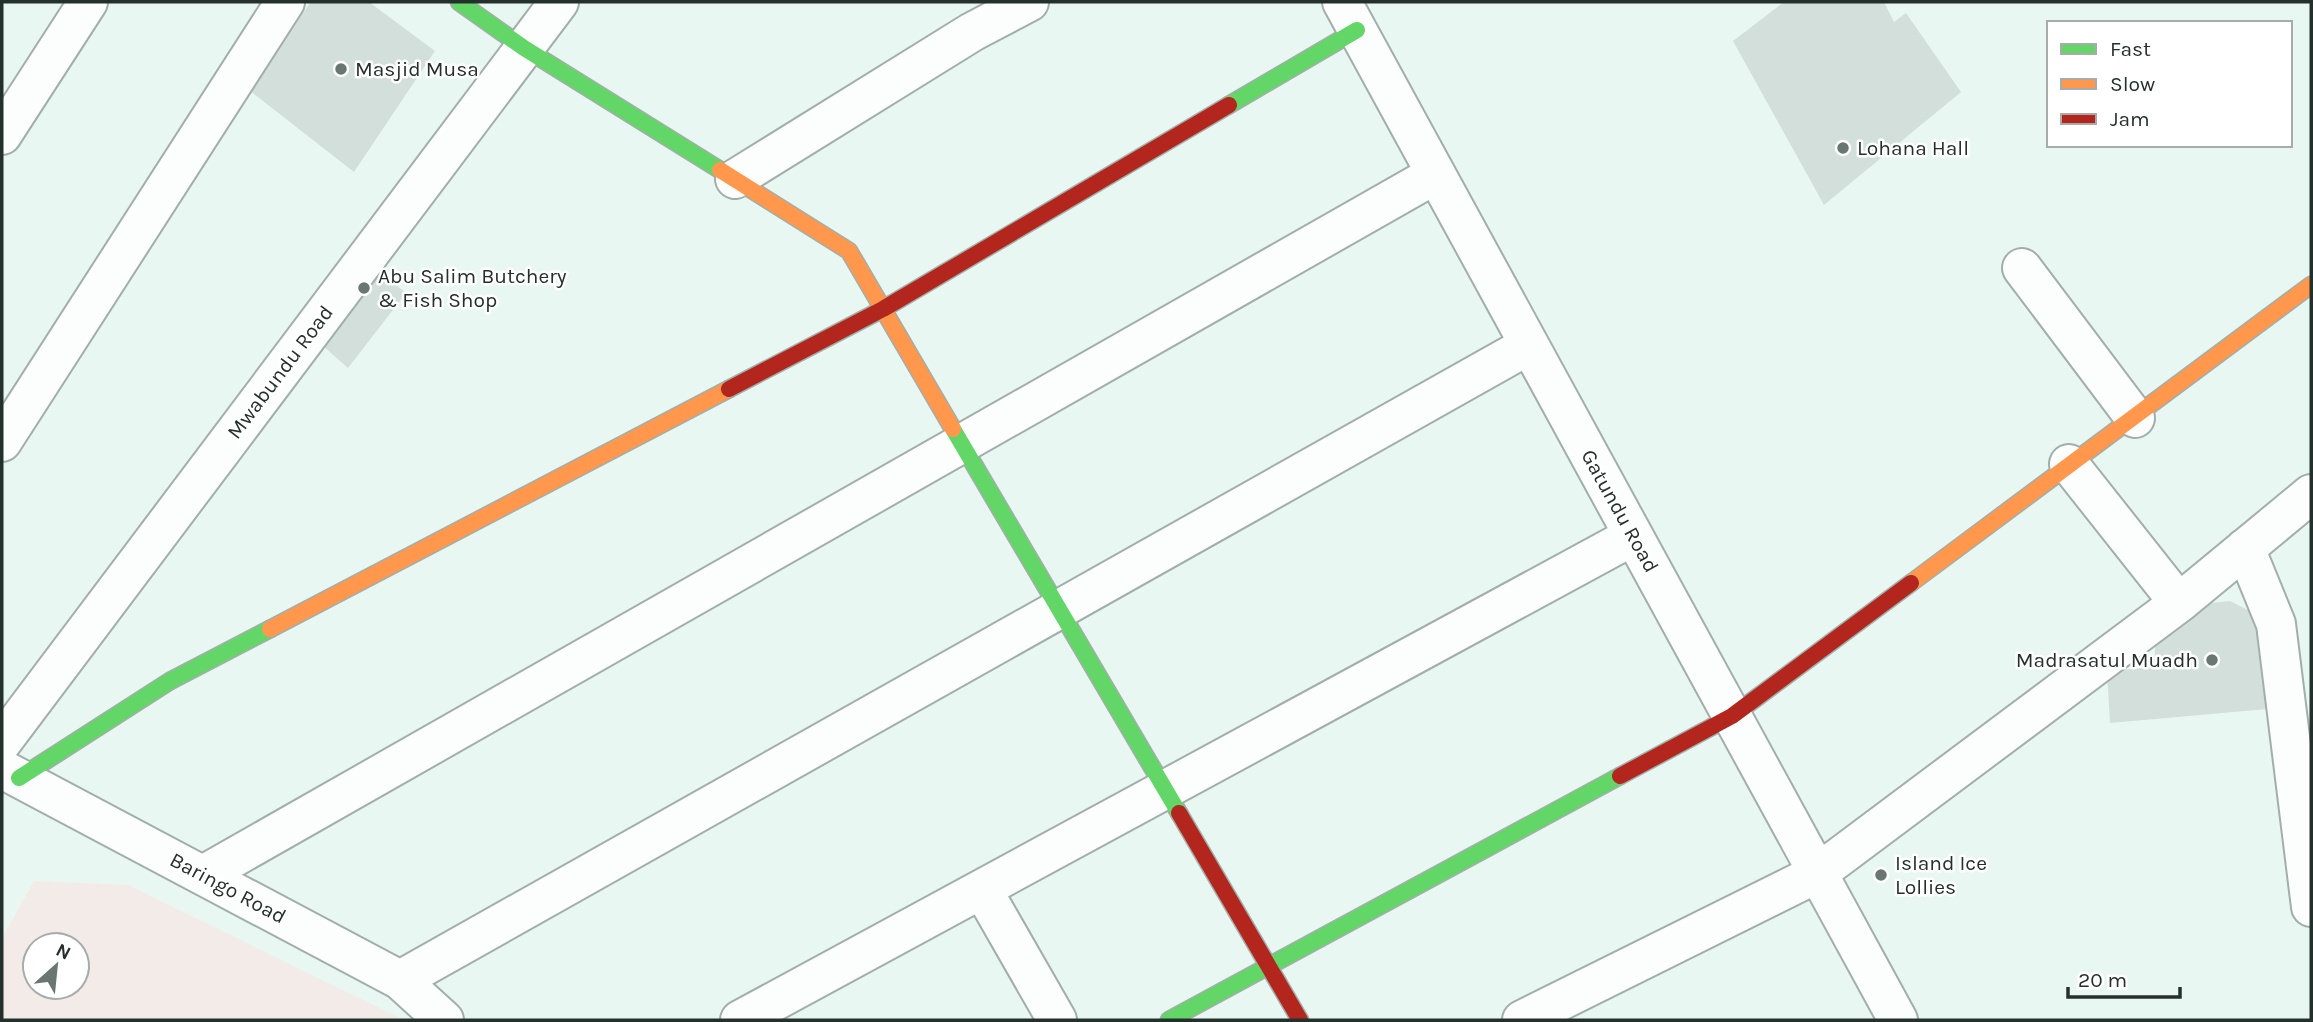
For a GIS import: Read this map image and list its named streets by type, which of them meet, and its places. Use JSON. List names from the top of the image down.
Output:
{
  "streets": {
    "street": ["Mwabundu Road", "Gatundu Road", "Baringo Road"]
  },
  "places": [
    "Masjid Musa",
    "Lohana Hall",
    "Abu Salim Butchery & Fish Shop",
    "Madrasatul Muadh",
    "Island Ice Lollies"
  ],
  "legend": ["Fast", "Slow", "Jam"],
  "scale_bar": "20 m",
  "north": "top right"
}
